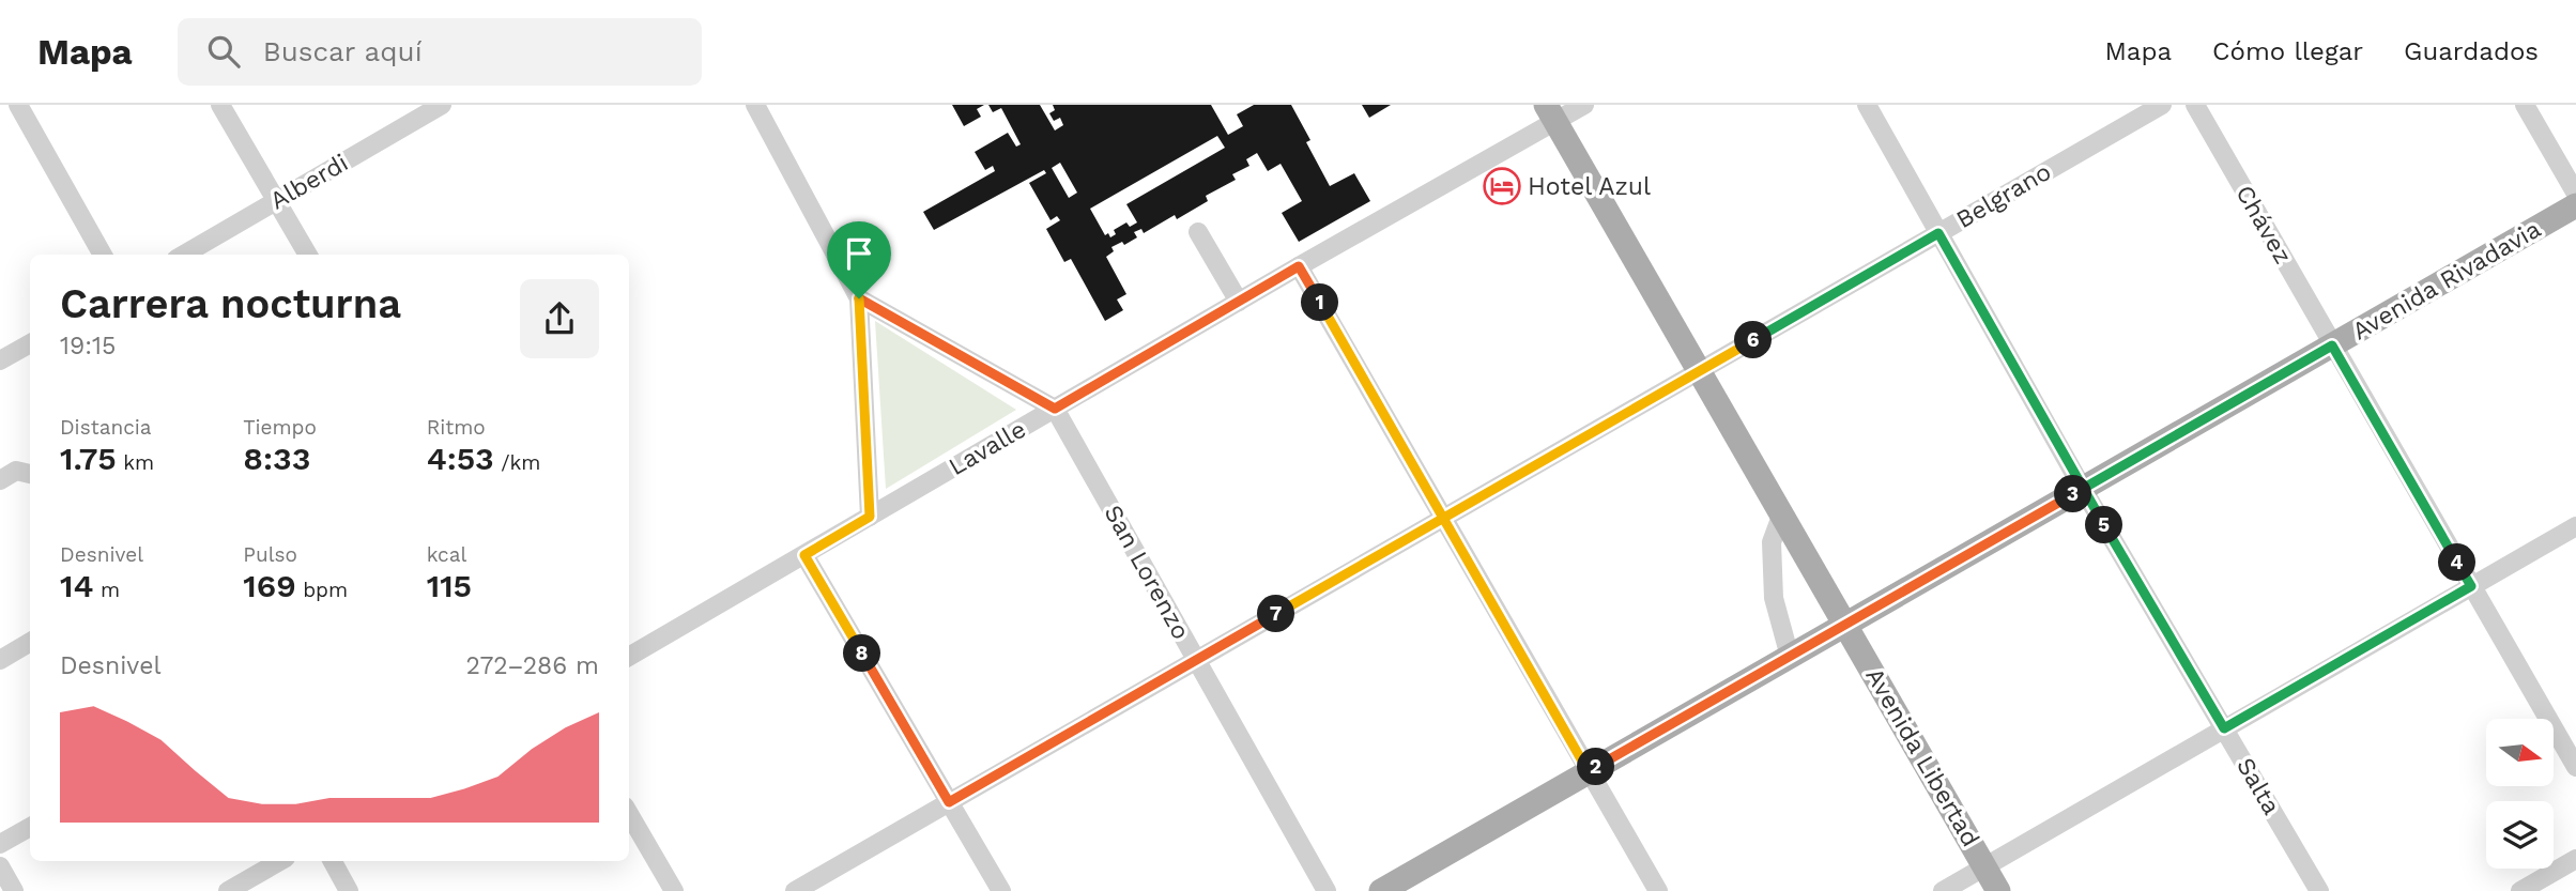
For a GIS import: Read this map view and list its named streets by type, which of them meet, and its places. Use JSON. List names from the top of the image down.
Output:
{
  "streets": {
    "main road": ["Avenida Rivadavia", "Avenida Libertad"],
    "street": [
      "Alberdi",
      "Belgrano",
      "Chávez",
      "Lavalle",
      "San Lorenzo",
      "Salta"
    ]
  },
  "crossings": [
    ["Belgrano", "San Lorenzo"],
    ["Belgrano", "Avenida Libertad"],
    ["Belgrano", "Salta"],
    ["Chávez", "Avenida Rivadavia"],
    ["Avenida Rivadavia", "Avenida Libertad"],
    ["Avenida Rivadavia", "Salta"],
    ["Lavalle", "San Lorenzo"],
    ["Lavalle", "Avenida Libertad"]
  ],
  "places": {
    "hotel": ["Hotel Azul"]
  },
  "north": "right",
  "page": {
    "header": "Mapa",
    "search": "Buscar aquí",
    "nav": ["Mapa", "Cómo llegar", "Guardados"],
    "heading": ["Carrera nocturna", "19:15"],
    "pins": [
      "1",
      "6",
      "3",
      "5",
      "4",
      "7",
      "8",
      "2"
    ],
    "stats": [
      ["Distancia", "1.75 km"],
      ["Tiempo", "8:33"],
      ["Ritmo", "4:53 /km"],
      ["Desnivel", "14 m"],
      ["Pulso", "169 bpm"],
      ["kcal", "115"]
    ],
    "chart": ["Desnivel", "272–286 m"]
  }
}
